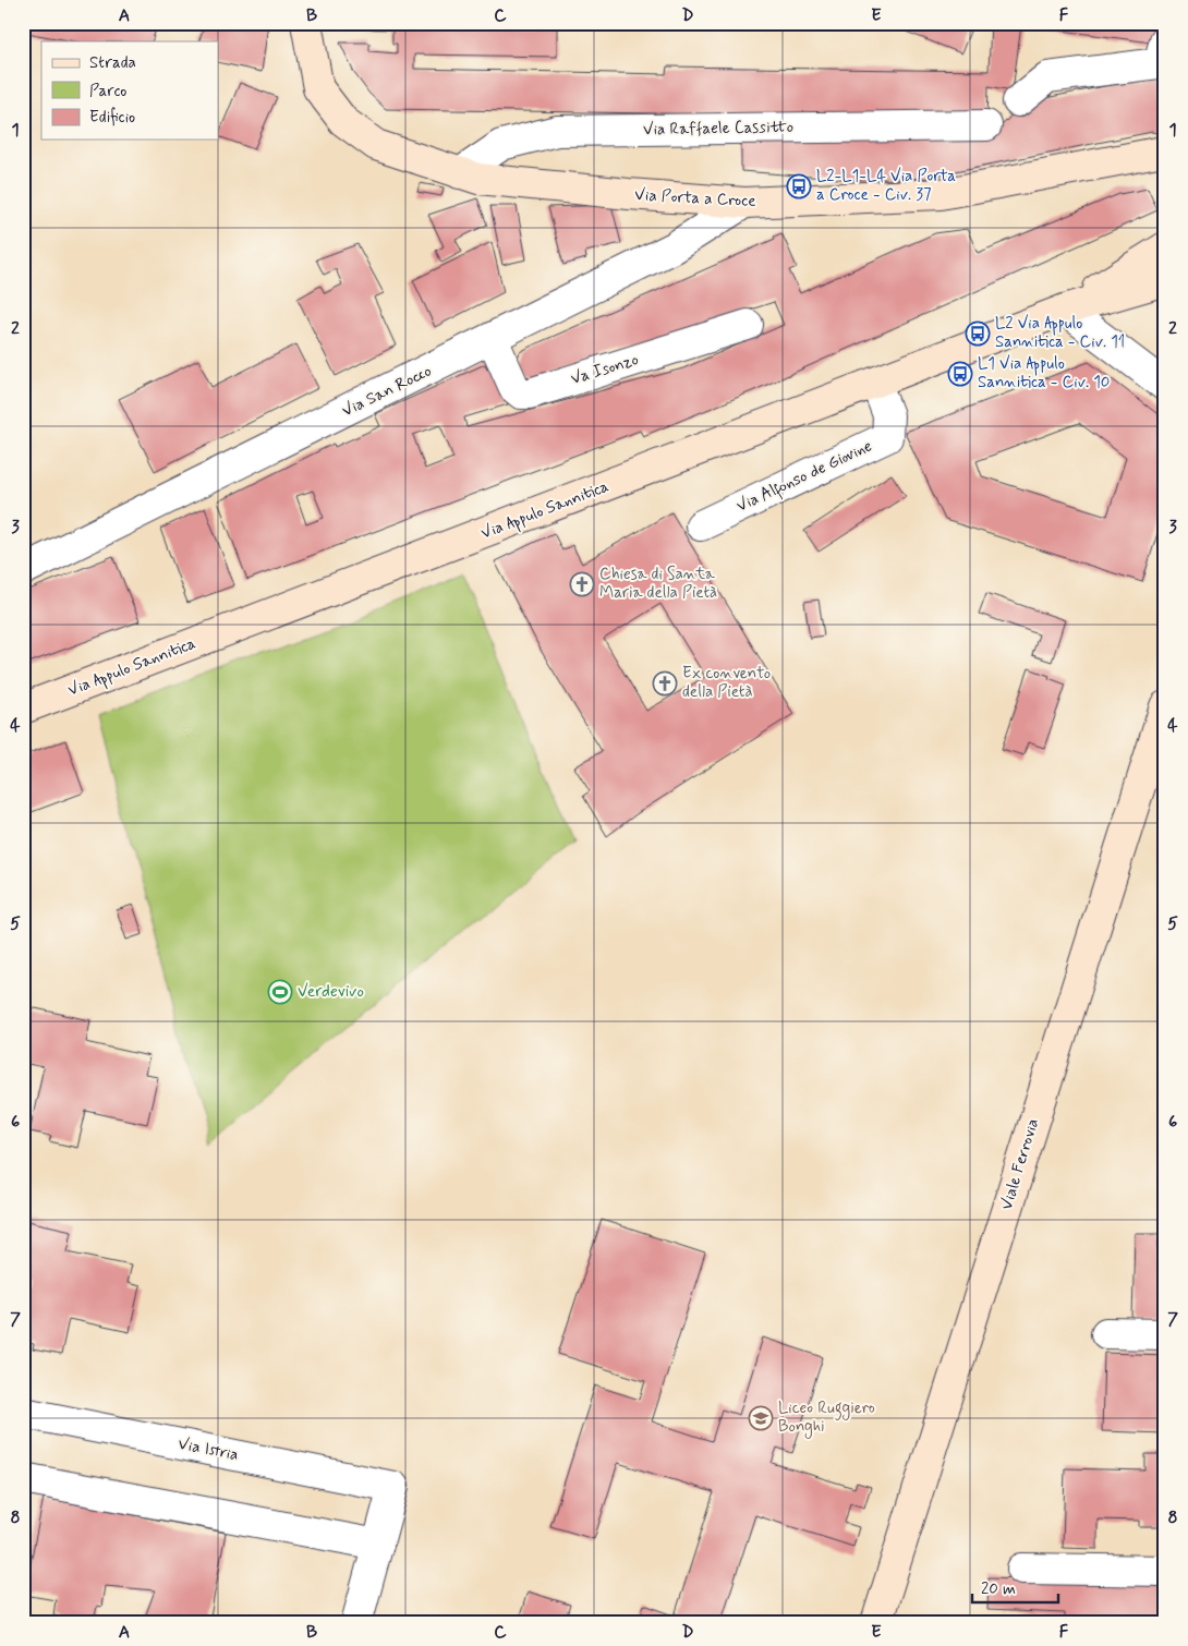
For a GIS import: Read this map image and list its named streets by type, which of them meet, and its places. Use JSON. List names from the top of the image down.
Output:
{
  "streets": {
    "main road": ["Via Porta a Croce", "Via Appulo Sannitica", "Viale Ferrovia"],
    "street": [
      "Via Raffaele Cassitto",
      "Va Isonzo",
      "Via San Rocco",
      "Via Alfonso de Giovine",
      "Via Istria"
    ]
  },
  "crossings": [
    ["Via Raffaele Cassitto", "Via Porta a Croce"],
    ["Via Porta a Croce", "Via San Rocco"],
    ["Va Isonzo", "Via San Rocco"],
    ["Via Alfonso de Giovine", "Via Appulo Sannitica"]
  ],
  "places": {
    "bus stop": ["L2-L1-L4 Via Porta a Croce - Civ. 37", "L2 Via Appulo Sannitica - Civ. 11", "L1 Via Appulo Sannitica - Civ. 10"],
    "church": ["Chiesa di Santa Maria della Pietà", "Ex convento della Pietà"],
    "sports": ["Verdevivo"],
    "school or university": ["Liceo Ruggiero Bonghi"]
  },
  "legend": ["Strada", "Parco", "Edificio"],
  "scale_bar": "20 m",
  "grid": {
    "columns": [
      "A",
      "B",
      "C",
      "D",
      "E",
      "F"
    ],
    "rows": [
      "1",
      "2",
      "3",
      "4",
      "5",
      "6",
      "7",
      "8"
    ]
  }
}
